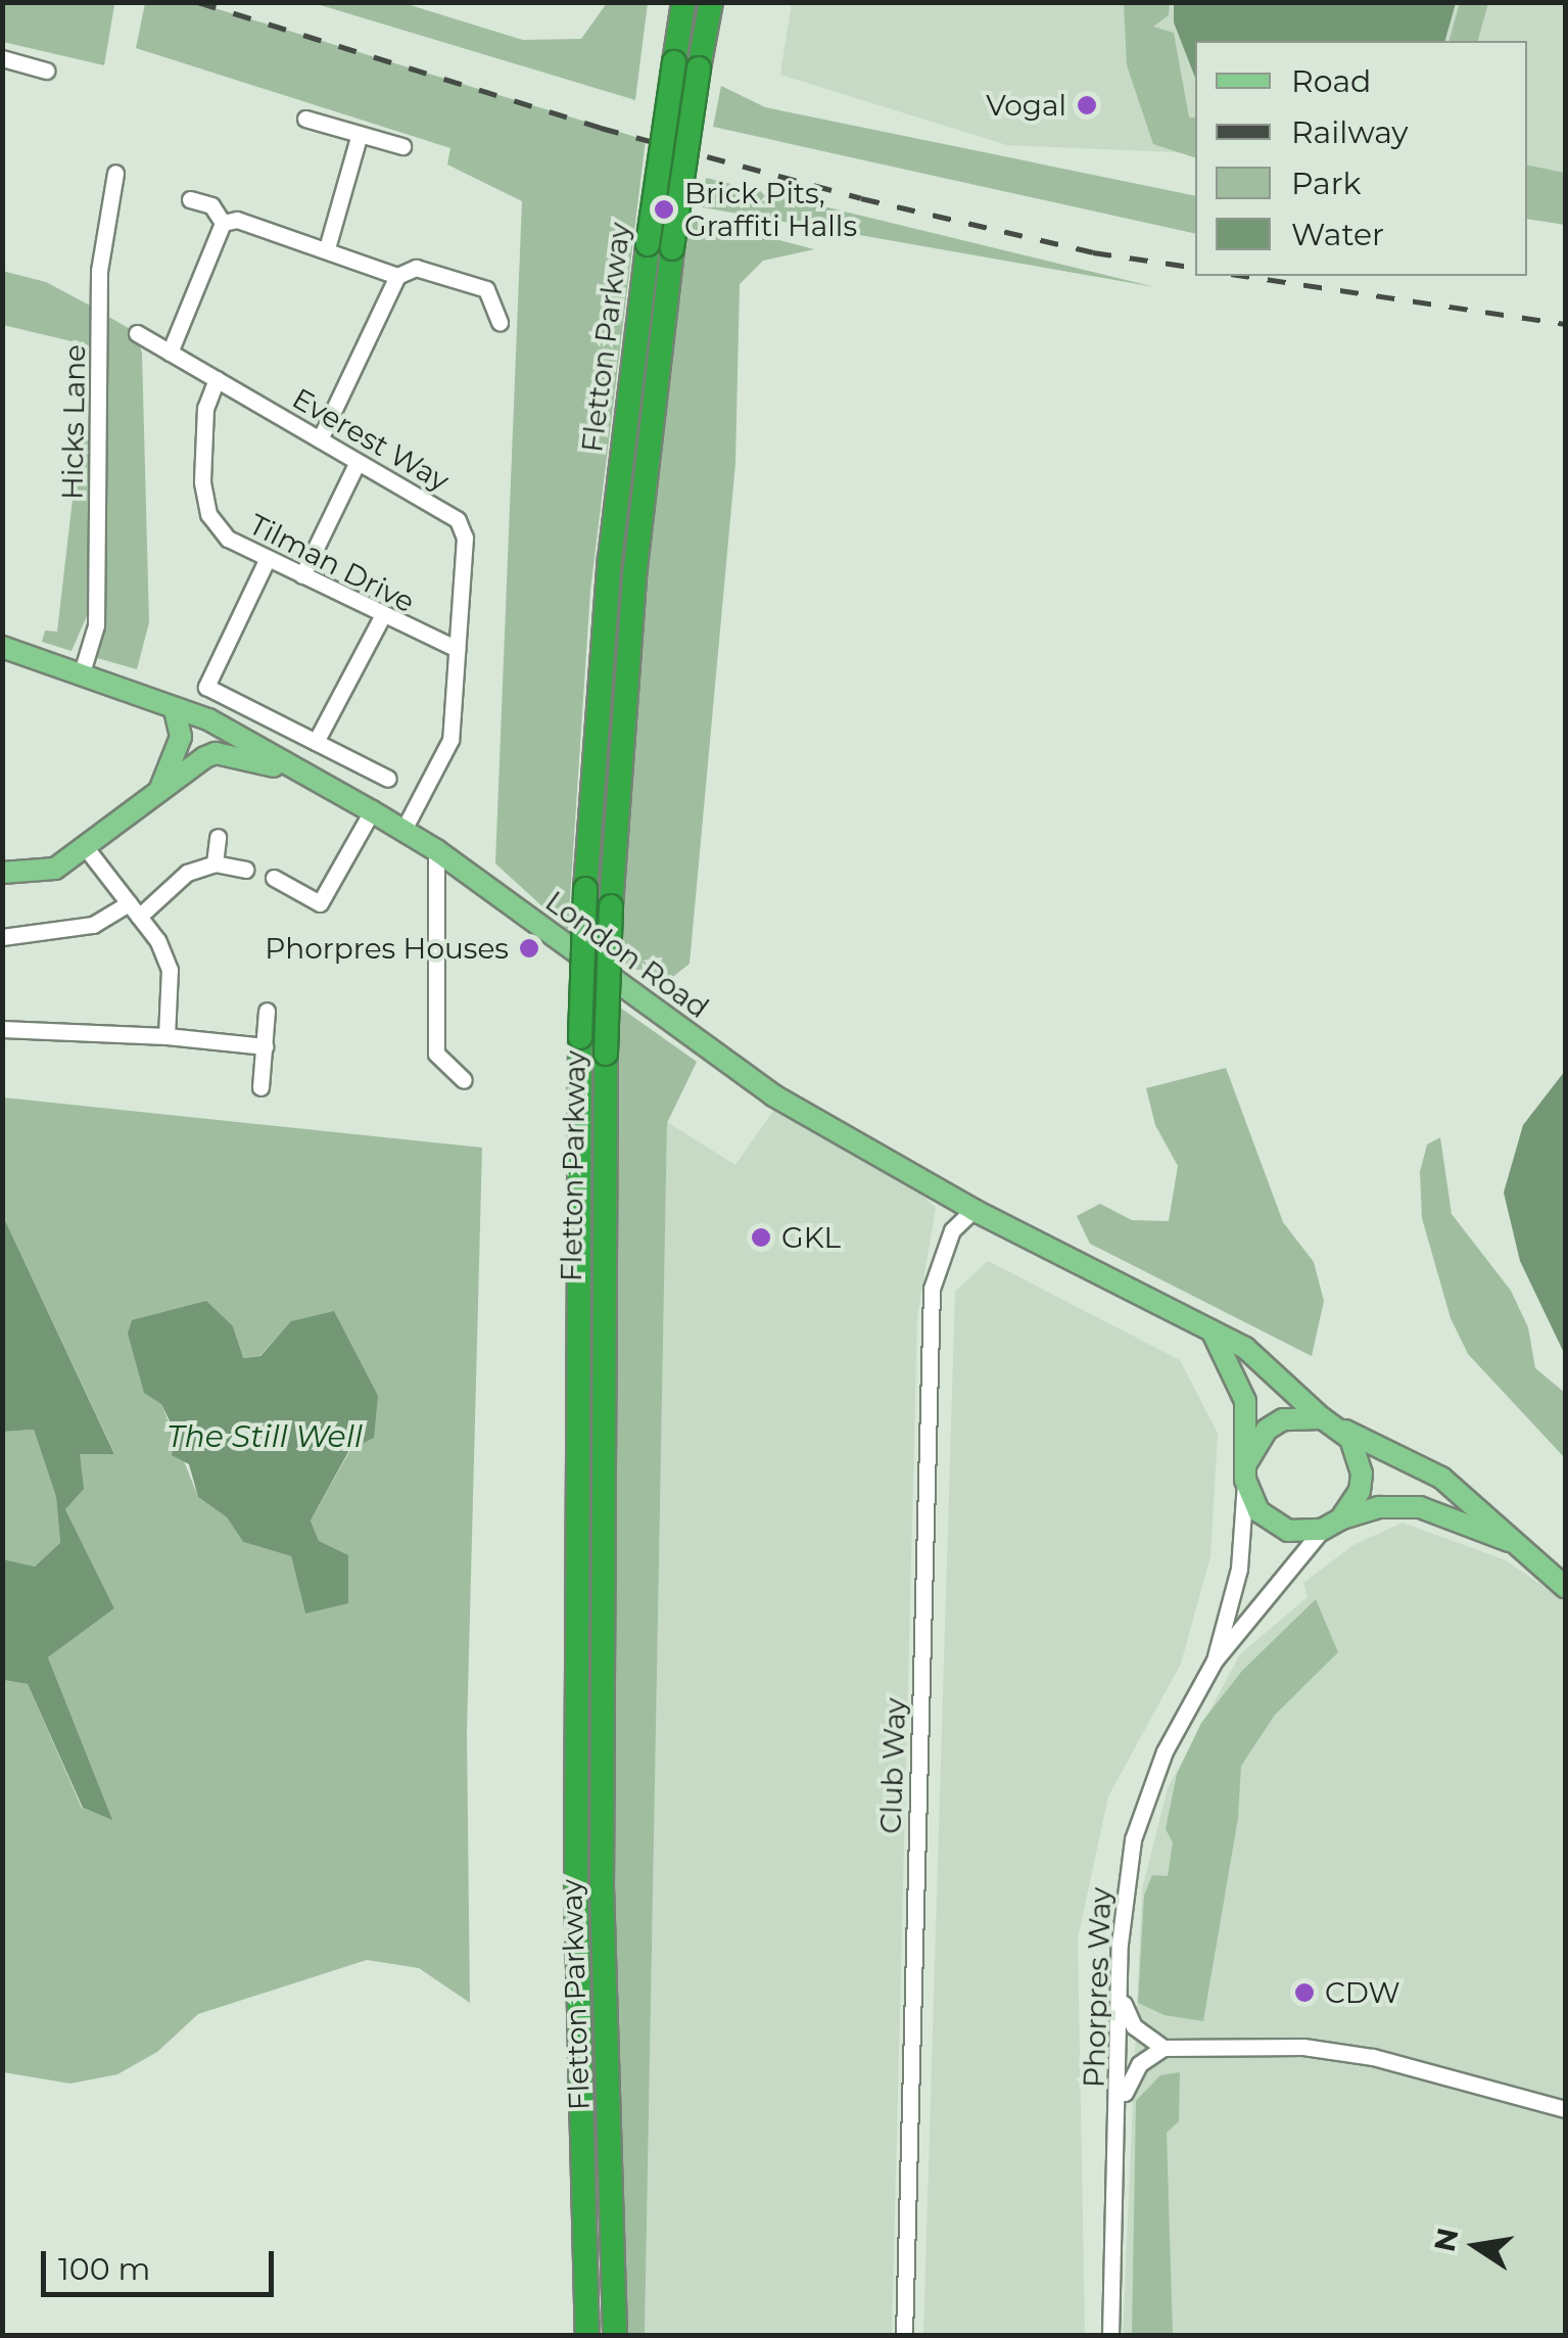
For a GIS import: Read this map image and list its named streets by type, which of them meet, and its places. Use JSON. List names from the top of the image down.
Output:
{
  "streets": {
    "highway": ["Fletton Parkway"],
    "main road": ["London Road"],
    "street": [
      "Hicks Lane",
      "Everest Way",
      "Tilman Drive",
      "Club Way",
      "Phorpres Way"
    ]
  },
  "crossings": [
    ["Hicks Lane", "London Road"],
    ["Everest Way", "Tilman Drive"],
    ["Everest Way", "London Road"],
    ["London Road", "Club Way"],
    ["London Road", "Phorpres Way"]
  ],
  "water": ["The Still Well"],
  "places": [
    "Vogal",
    "Brick Pits, Graffiti Halls",
    "Phorpres Houses",
    "GKL",
    "CDW"
  ],
  "legend": [
    "Road",
    "Railway",
    "Park",
    "Water"
  ],
  "scale_bar": "100 m",
  "north": "left"
}
